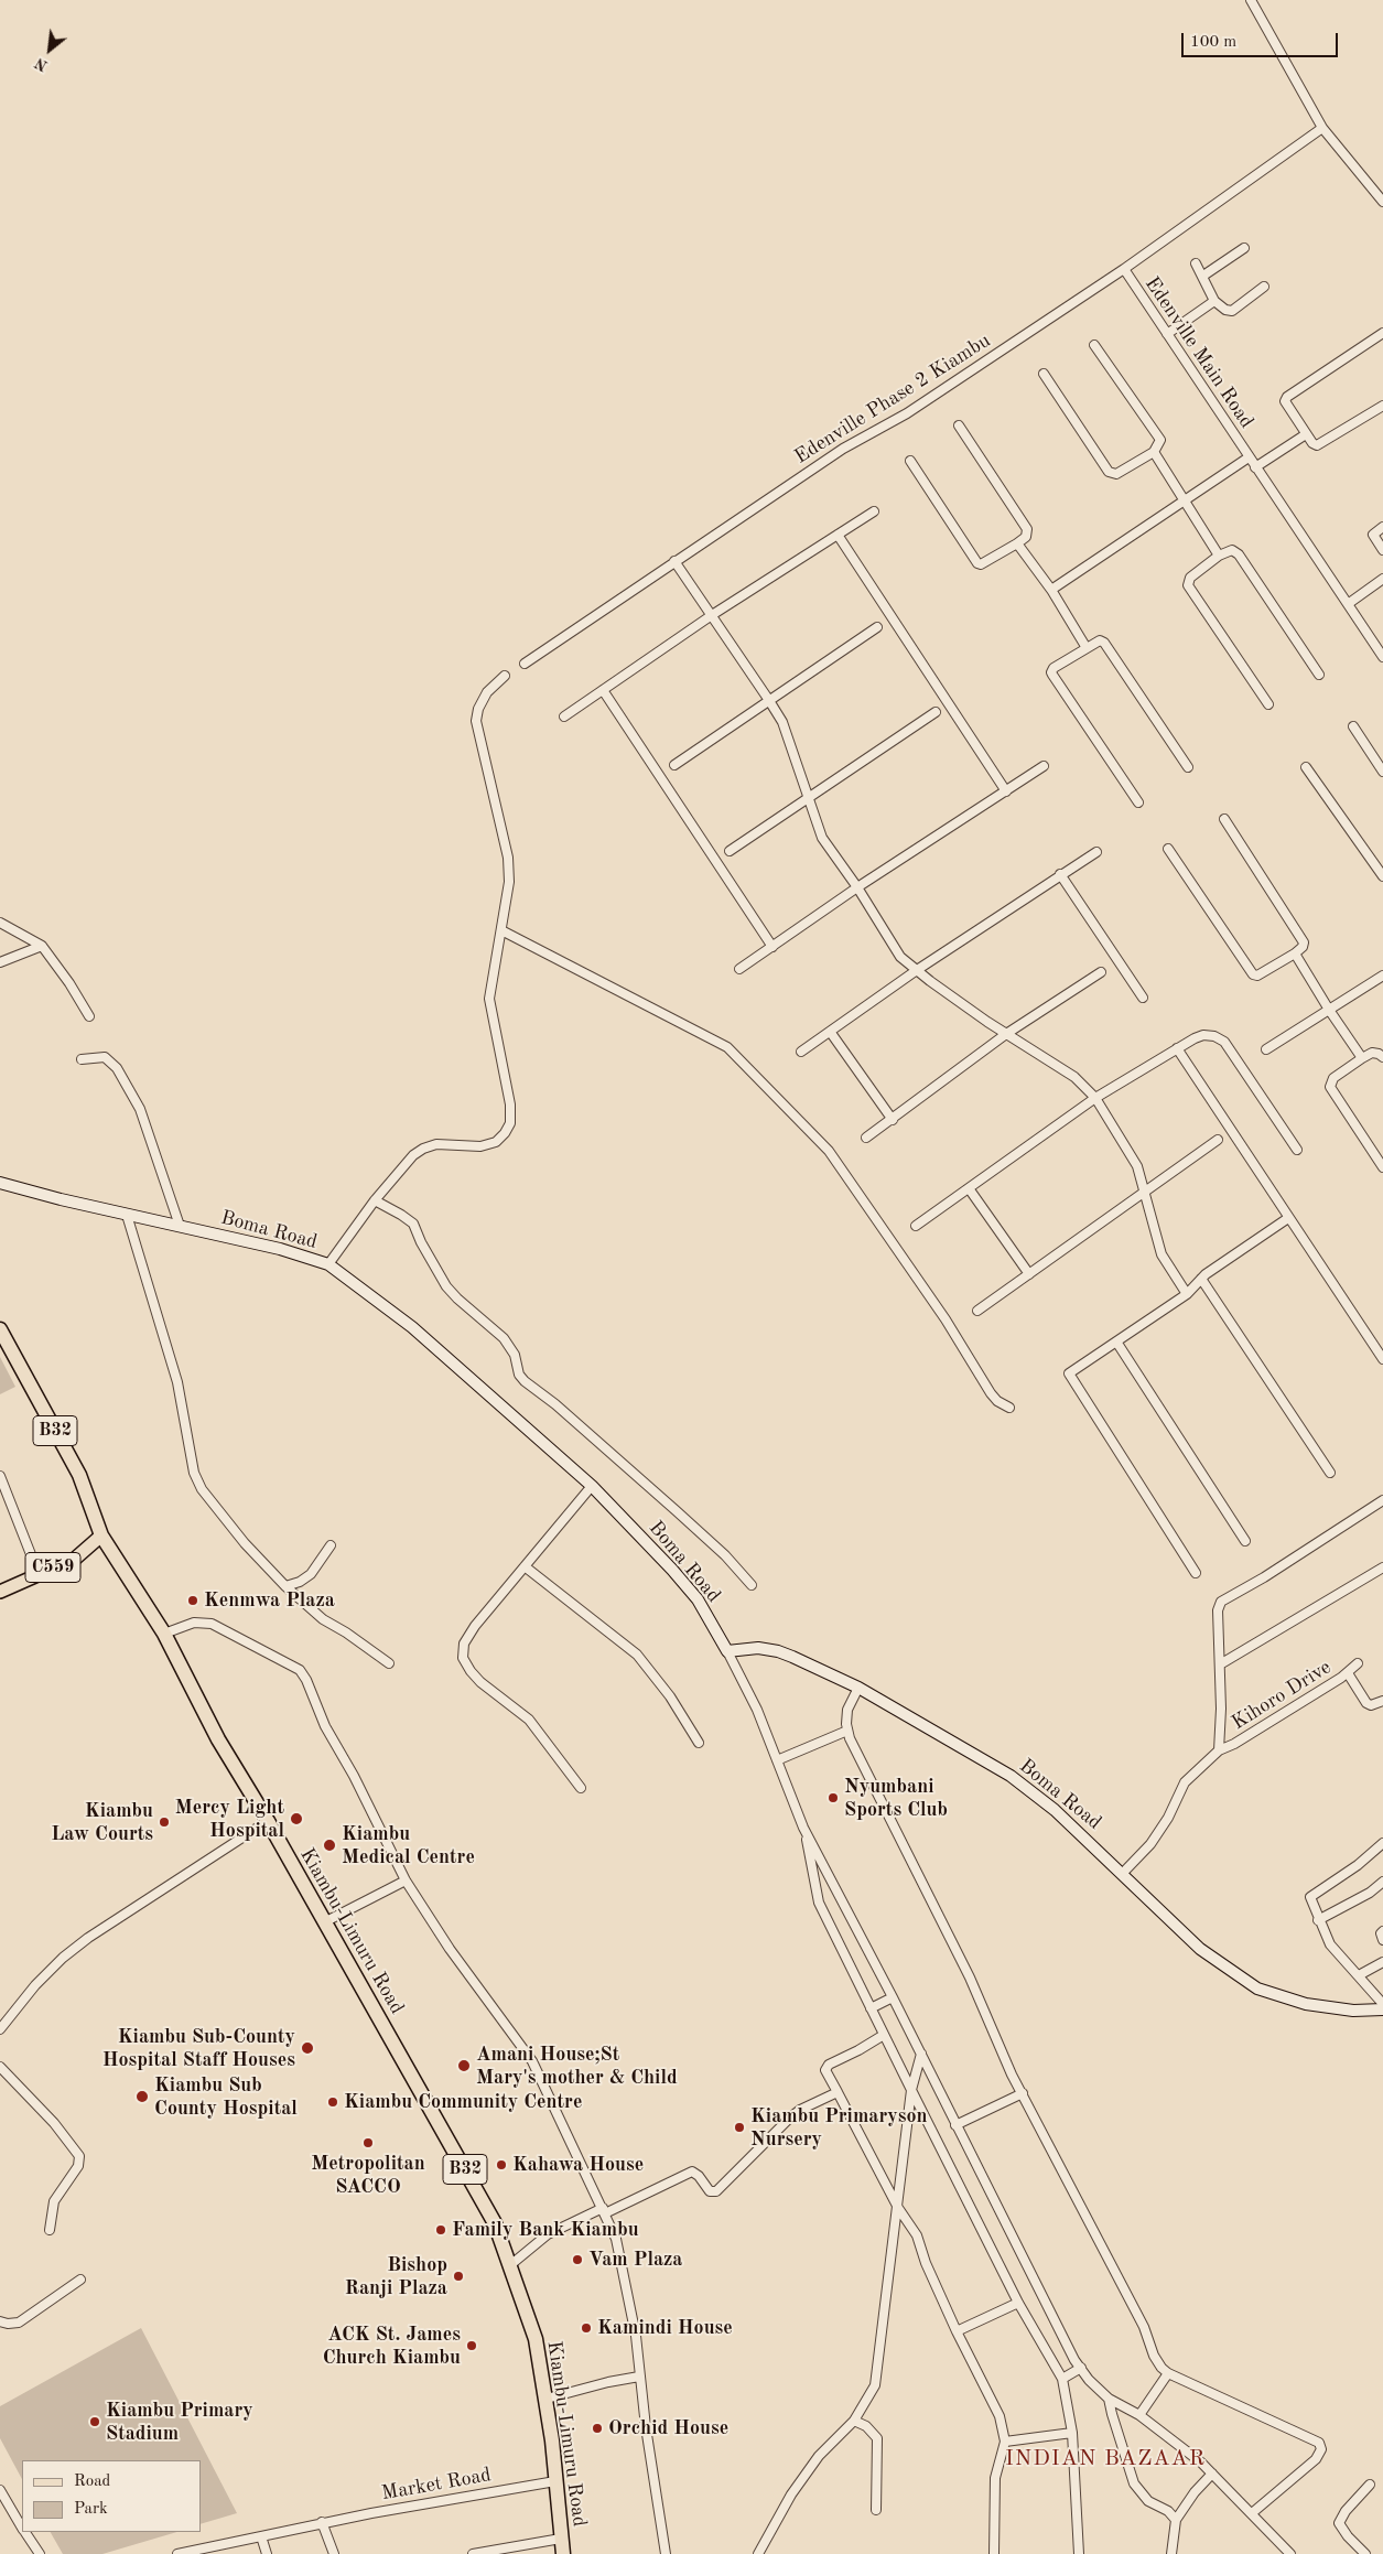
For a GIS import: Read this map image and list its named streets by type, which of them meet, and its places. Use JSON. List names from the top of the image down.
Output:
{
  "streets": {
    "highway": ["B32", "Kiambu-Limuru Road"],
    "main road": ["Boma Road", "C559"],
    "street": [
      "Edenville Main Road",
      "Edenville Phase 2 Kiambu",
      "Kihoro Drive",
      "Market Road"
    ]
  },
  "crossings": [
    ["Edenville Main Road", "Edenville Phase 2 Kiambu"],
    ["Boma Road", "Kihoro Drive"],
    ["C559", "Kiambu-Limuru Road"],
    ["Kiambu-Limuru Road", "Market Road"]
  ],
  "districts": ["INDIAN BAZAAR"],
  "places": [
    "Kenmwa Plaza",
    "Nyumbani Sports Club",
    "Mercy Light Hospital",
    "Kiambu Law Courts",
    "Kiambu Medical Centre",
    "Kiambu Sub-County Hospital Staff Houses",
    "Amani House;St Mary's mother & Child",
    "Kiambu Sub County Hospital",
    "Kiambu Community Centre",
    "Kiambu Primaryson Nursery",
    "Metropolitan SACCO",
    "Kahawa House",
    "Family Bank Kiambu",
    "Vam Plaza",
    "Bishop Ranji Plaza",
    "Kamindi House",
    "ACK St. James Church Kiambu",
    "Kiambu Primary Stadium",
    "Orchid House"
  ],
  "legend": ["Road", "Park"],
  "scale_bar": "100 m",
  "north": "bottom left"
}
